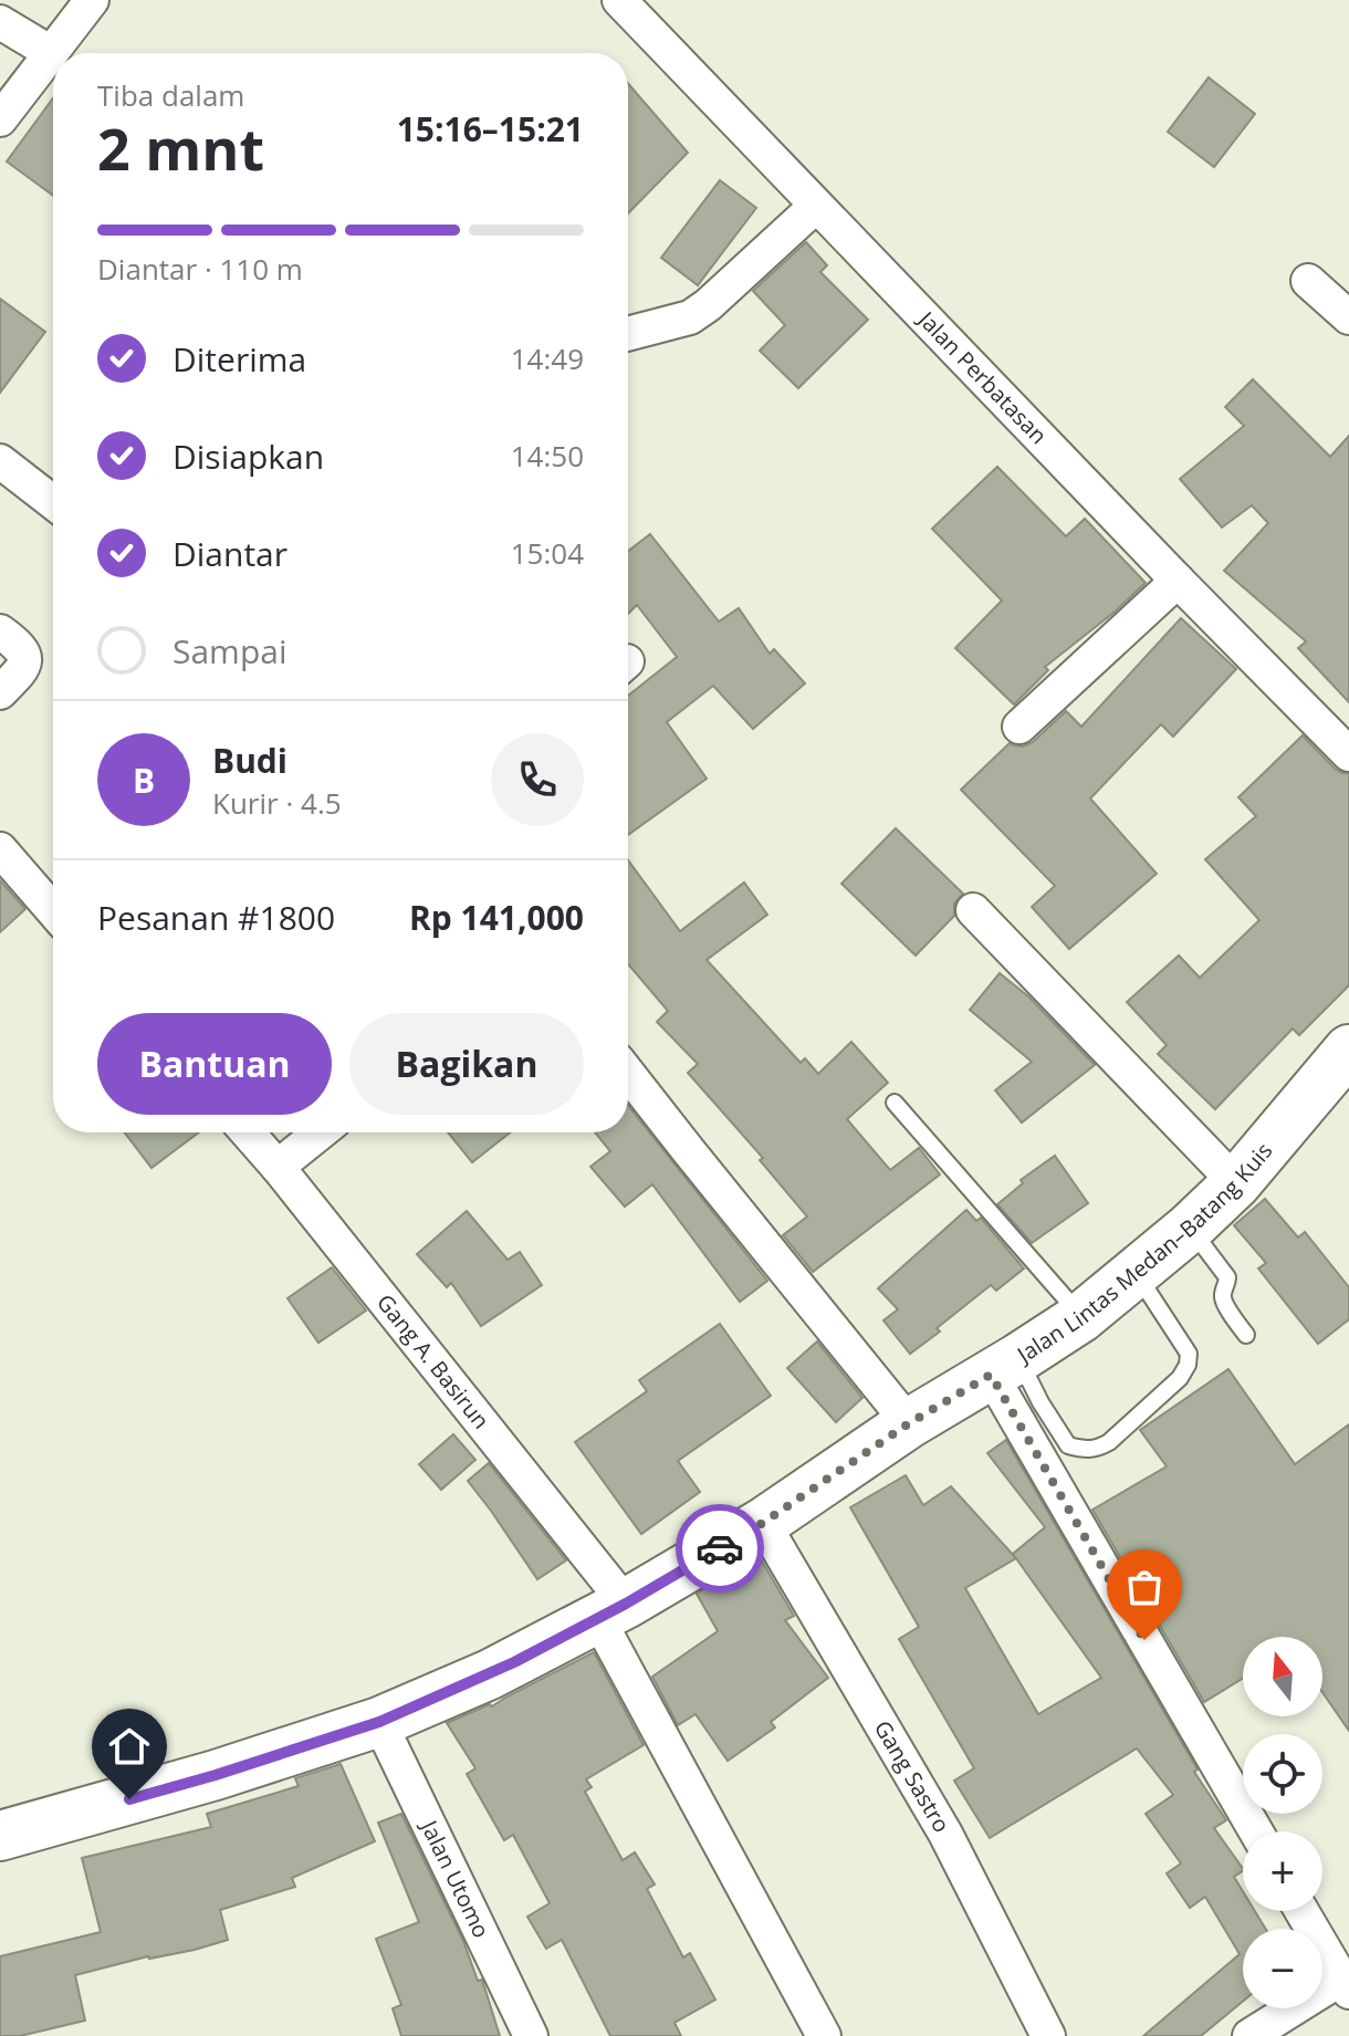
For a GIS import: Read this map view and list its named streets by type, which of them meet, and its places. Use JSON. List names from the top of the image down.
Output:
{
  "streets": {
    "highway": ["Jalan Lintas Medan–Batang Kuis"],
    "street": [
      "Jalan Perbatasan",
      "Gang A. Basirun",
      "Gang Sastro",
      "Jalan Utomo"
    ]
  },
  "crossings": [
    ["Jalan Lintas Medan–Batang Kuis", "Gang A. Basirun"],
    ["Jalan Lintas Medan–Batang Kuis", "Gang Sastro"],
    ["Jalan Lintas Medan–Batang Kuis", "Jalan Utomo"]
  ],
  "north": "top",
  "page": {
    "heading": ["2 mnt", "Tiba dalam", "15:16–15:21"],
    "panel": [
      "Budi",
      "Kurir · 4.5",
      "Pesanan #1800",
      "Rp 141,000"
    ],
    "bar": "Diantar · 110 m",
    "list": [
      ["Diterima", "14:49"],
      ["Disiapkan", "14:50"],
      ["Diantar", "15:04"],
      "Sampai"
    ],
    "round": "B",
    "buttons": ["Bantuan", "Bagikan"],
    "map_buttons": ["+", "−"]
  }
}
